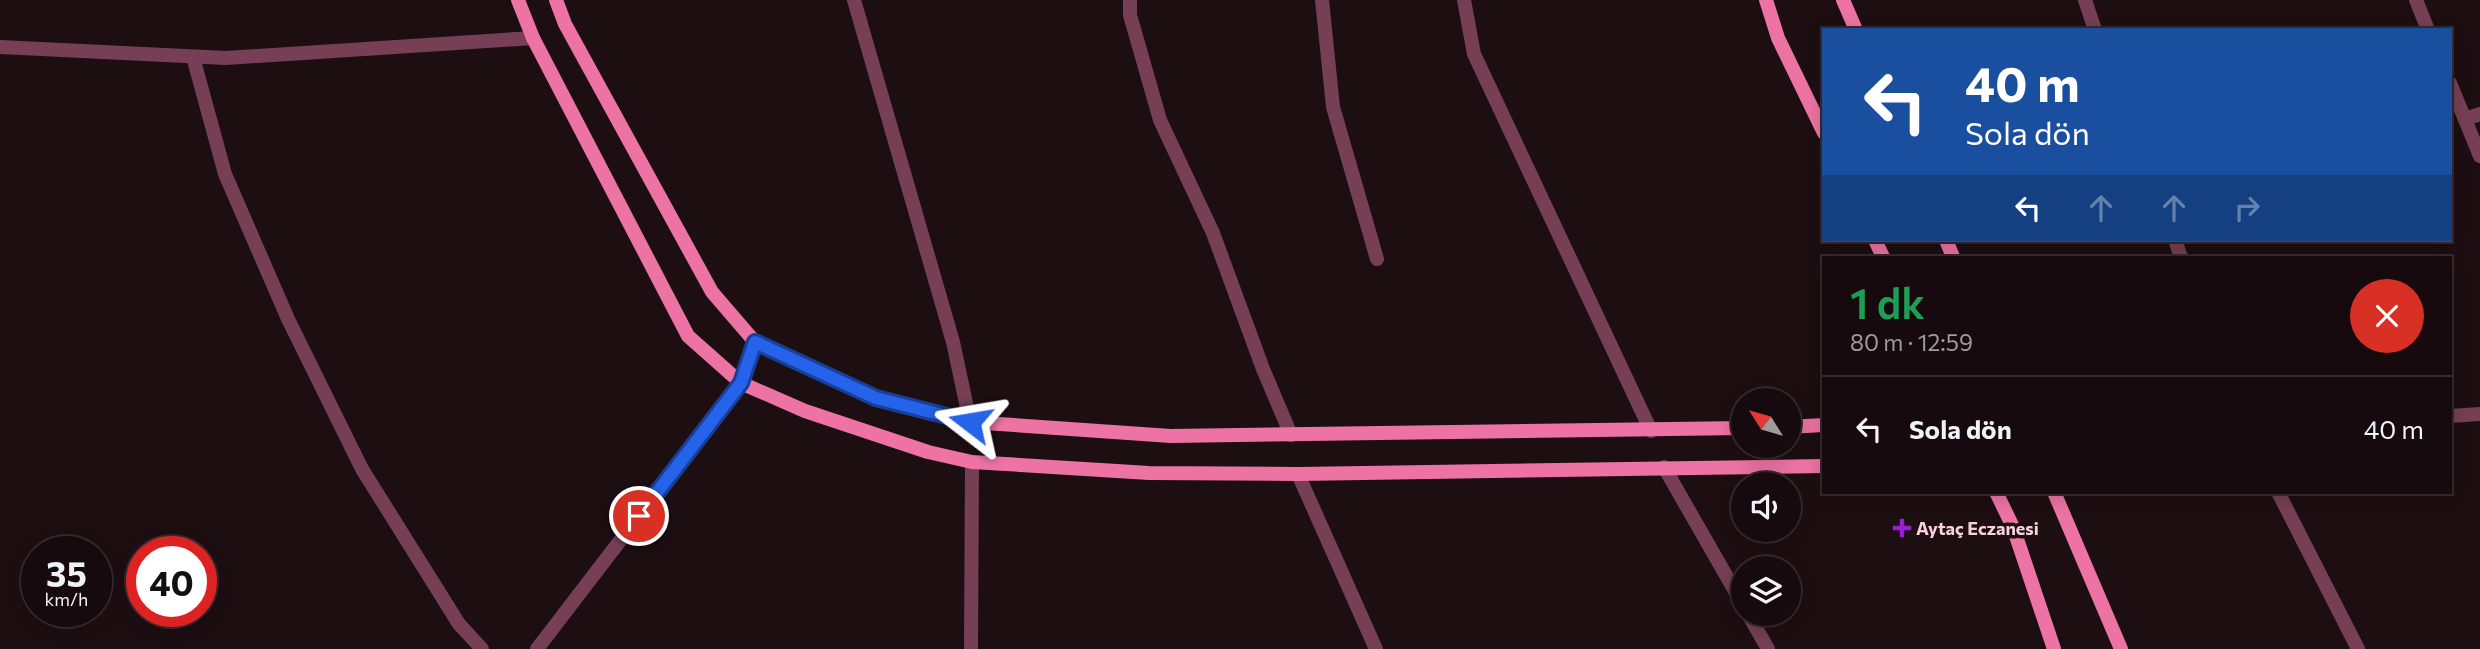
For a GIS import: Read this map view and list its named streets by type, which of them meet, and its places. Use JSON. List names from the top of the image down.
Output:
{
  "places": {
    "health": ["Aytaç Eczanesi"]
  },
  "north": "top left",
  "page": {
    "turn": ["40 m", "Sola dön"],
    "heading": ["1 dk", "80 m · 12:59"],
    "list": [
      {
        "name": "Sola dön",
        "value": "40 m"
      }
    ],
    "speed": "35 km/h",
    "limit": "40"
  }
}
